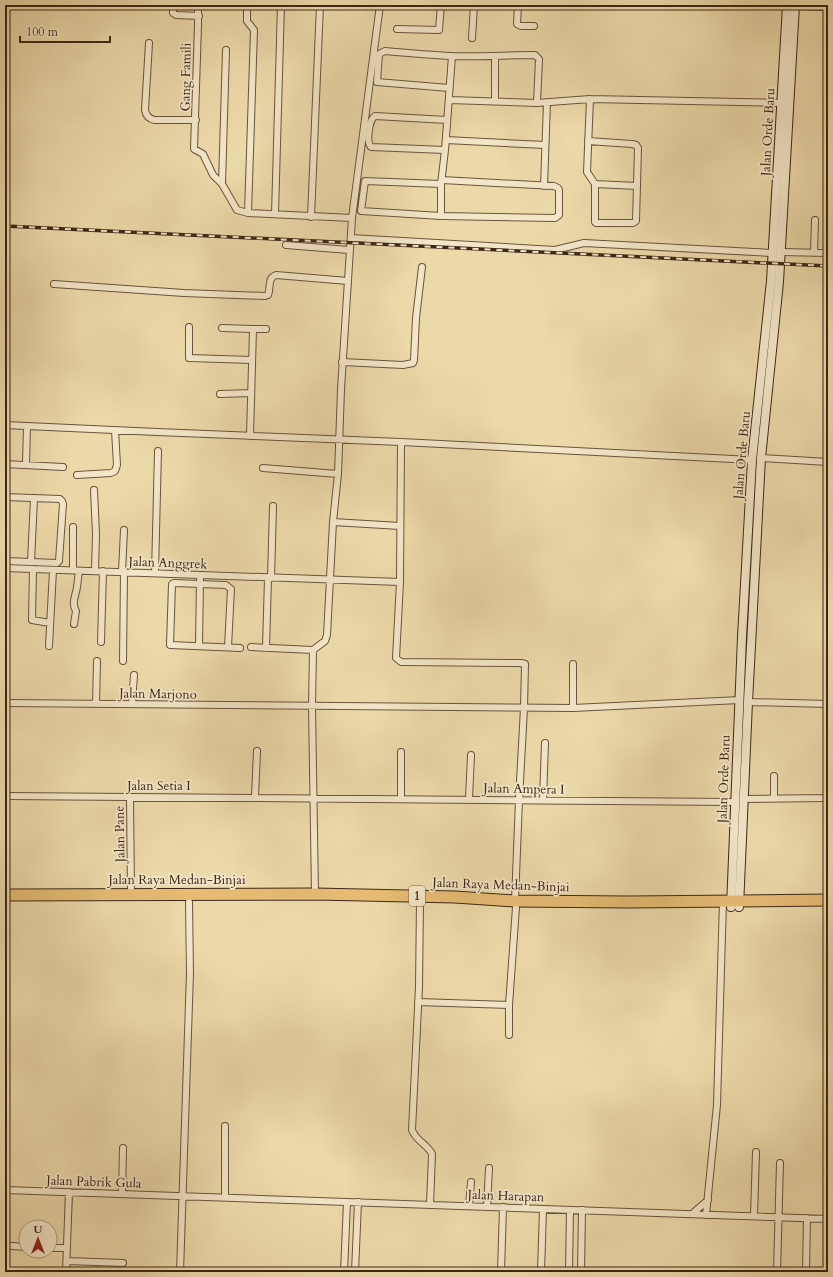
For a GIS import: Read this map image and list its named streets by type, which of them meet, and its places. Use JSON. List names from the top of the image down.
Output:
{
  "streets": {
    "highway": ["Jalan Raya Medan-Binjai", "1"],
    "main road": ["Jalan Orde Baru"],
    "street": [
      "Gang Famili",
      "Jalan Anggrek",
      "Jalan Marjono",
      "Jalan Setia I",
      "Jalan Ampera I",
      "Jalan Pane",
      "Jalan Pabrik Gula",
      "Jalan Harapan"
    ]
  },
  "crossings": [
    ["Jalan Orde Baru", "Jalan Marjono"],
    ["Jalan Orde Baru", "Jalan Ampera I"],
    ["Jalan Orde Baru", "Jalan Raya Medan-Binjai"],
    ["Jalan Setia I", "Jalan Ampera I"],
    ["Jalan Setia I", "Jalan Pane"],
    ["Jalan Pane", "Jalan Raya Medan-Binjai"],
    ["Jalan Pabrik Gula", "Jalan Harapan"]
  ],
  "scale_bar": "100 m",
  "north": "top"
}
